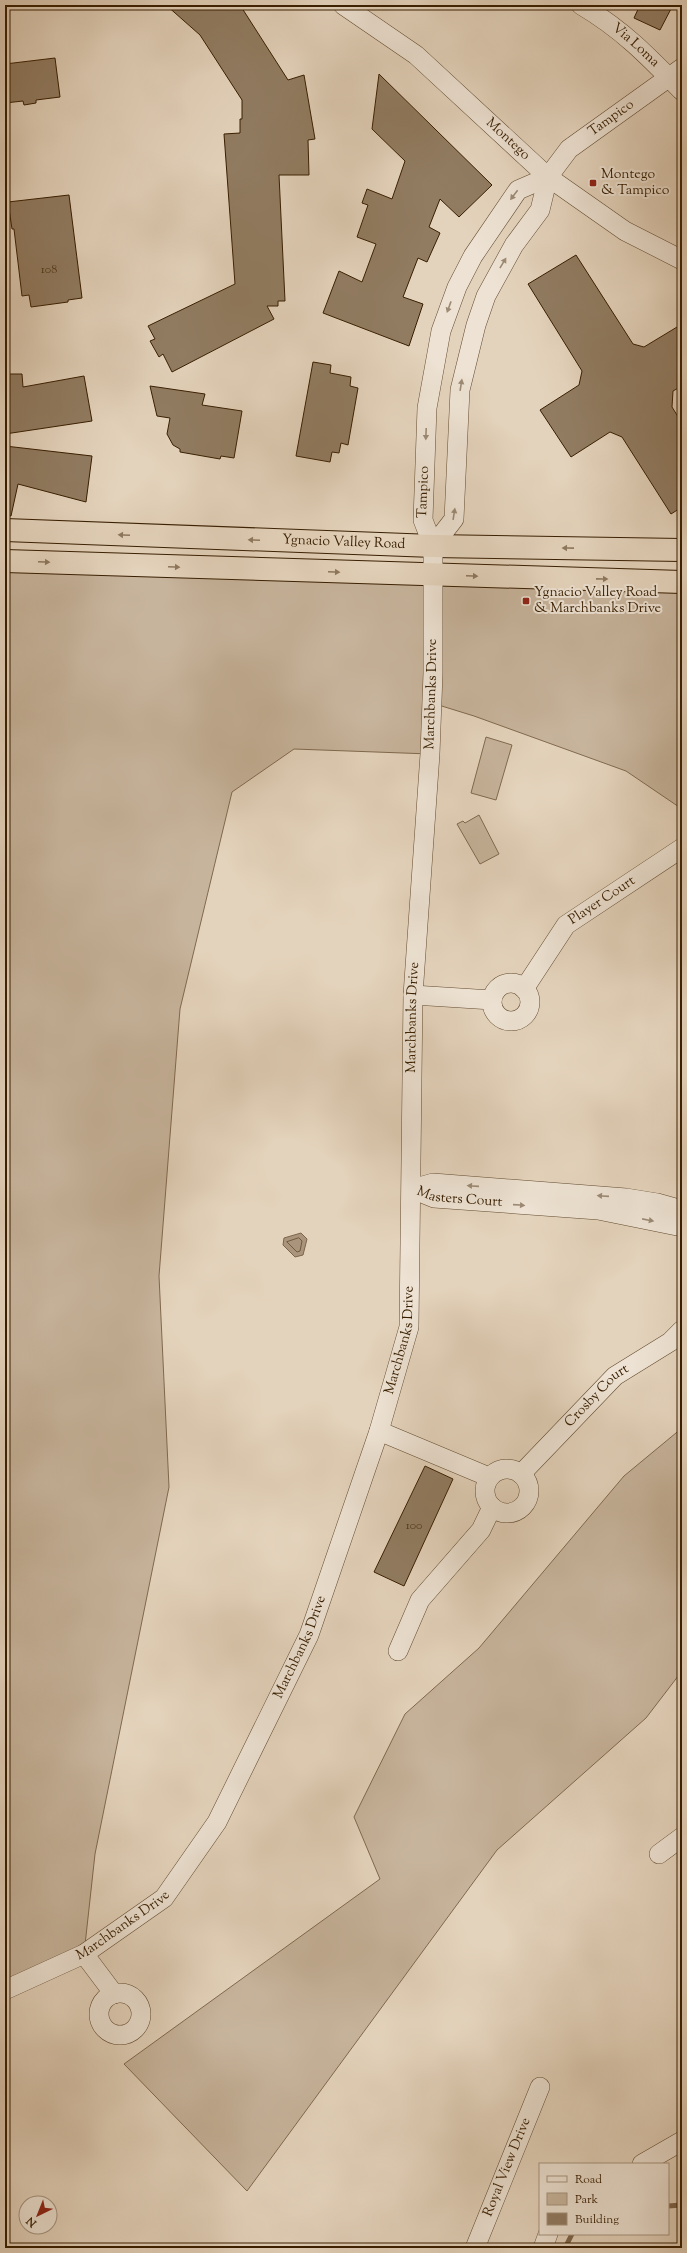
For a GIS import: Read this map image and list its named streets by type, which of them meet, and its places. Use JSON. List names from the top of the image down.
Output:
{
  "streets": {
    "highway": ["Ygnacio Valley Road"],
    "street": [
      "Via Loma",
      "Tampico",
      "Montego",
      "Marchbanks Drive",
      "Player Court",
      "Masters Court",
      "Crosby Court",
      "Royal View Drive"
    ]
  },
  "crossings": [
    ["Via Loma", "Tampico"],
    ["Tampico", "Montego"],
    ["Tampico", "Ygnacio Valley Road"],
    ["Tampico", "Marchbanks Drive"],
    ["Ygnacio Valley Road", "Marchbanks Drive"],
    ["Marchbanks Drive", "Masters Court"]
  ],
  "places": {
    "transit": ["Montego & Tampico", "Ygnacio Valley Road & Marchbanks Drive"]
  },
  "house_numbers": ["108", "100"],
  "legend": ["Road", "Park", "Building"],
  "north": "bottom left"
}
